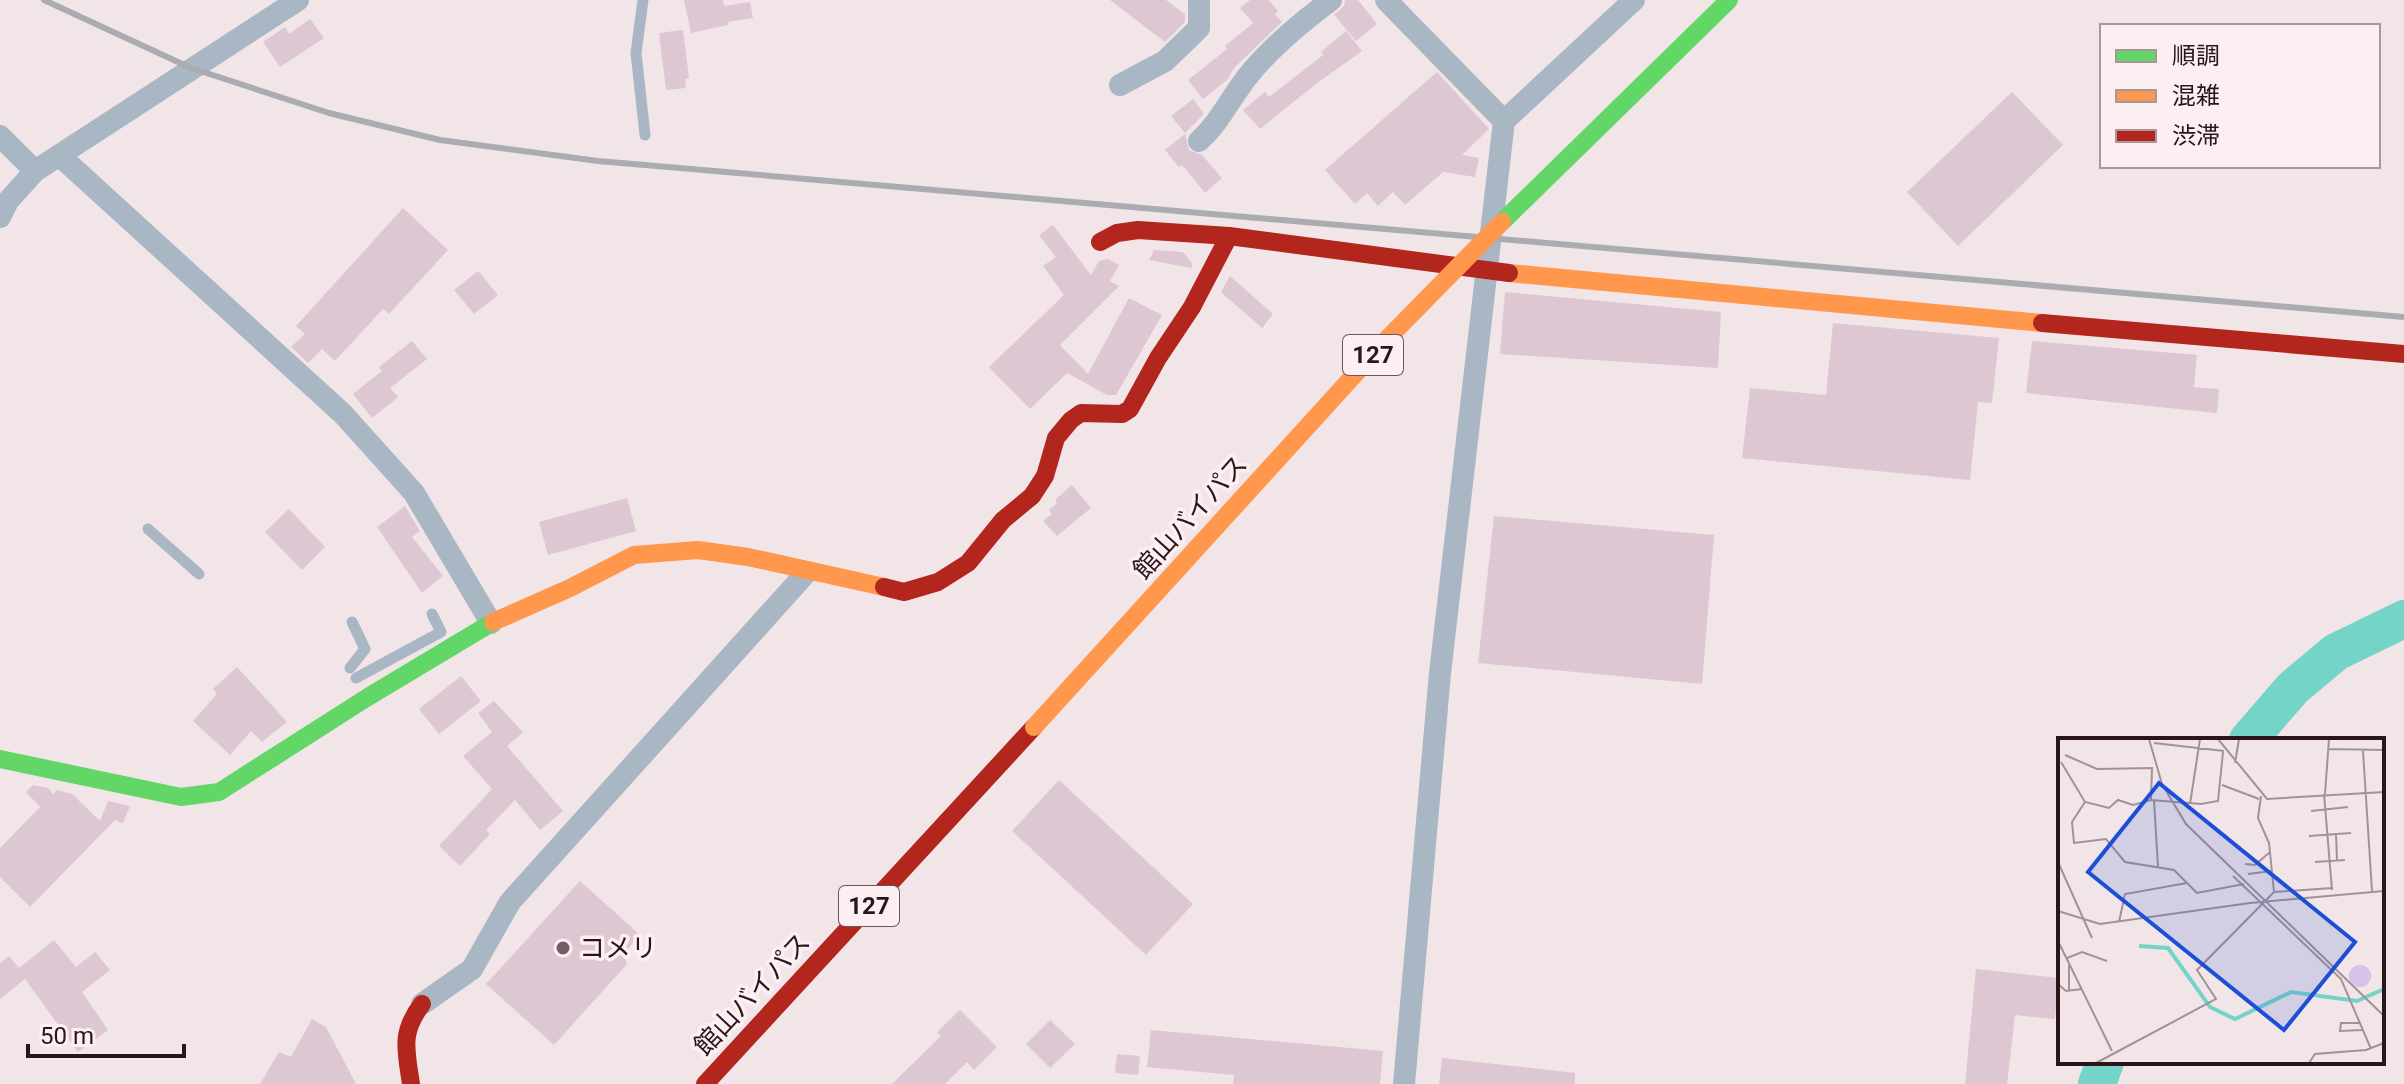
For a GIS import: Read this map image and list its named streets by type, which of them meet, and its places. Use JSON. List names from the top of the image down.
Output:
{
  "streets": {
    "main road": ["127", "館山バイパス"]
  },
  "places": ["コメリ"],
  "legend": ["順調", "混雑", "渋滞"],
  "scale_bar": "50 m"
}
